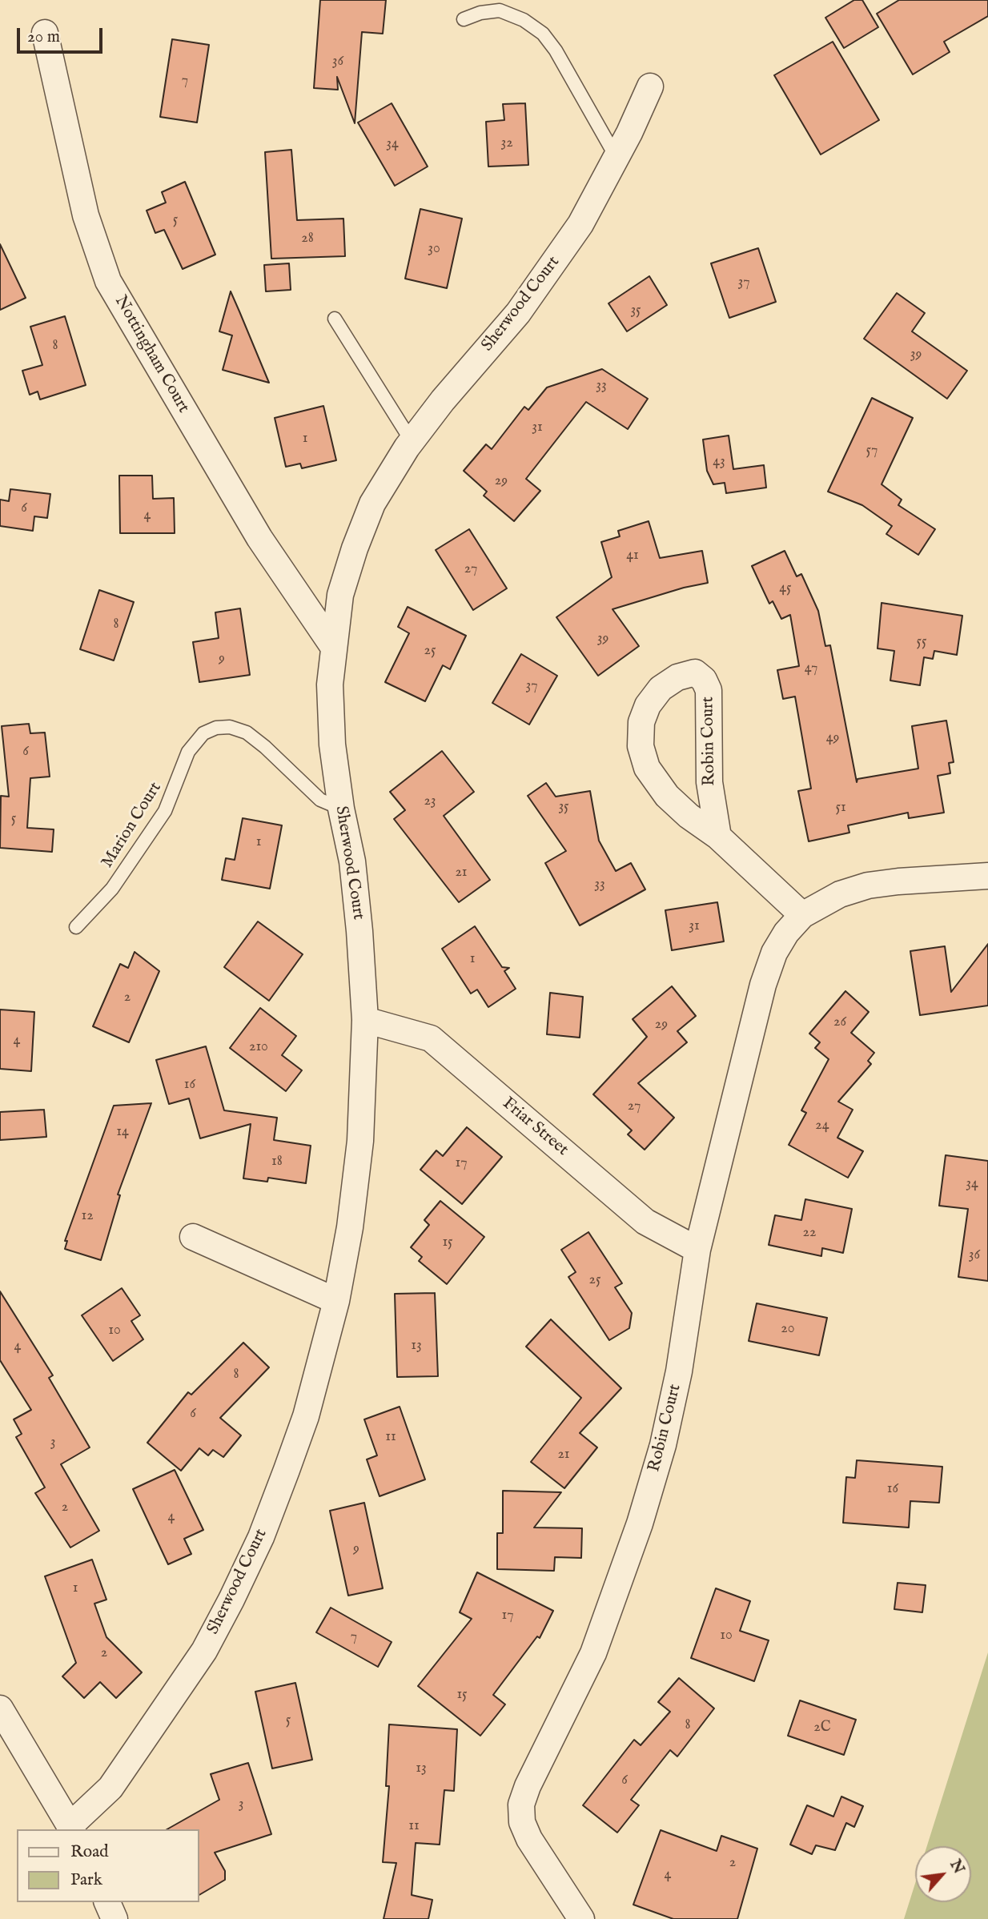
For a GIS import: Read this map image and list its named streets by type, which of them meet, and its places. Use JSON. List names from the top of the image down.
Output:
{
  "streets": {
    "street": [
      "Sherwood Court",
      "Nottingham Court",
      "Robin Court",
      "Friar Street"
    ],
    "lane": ["Marion Court"]
  },
  "crossings": [
    ["Sherwood Court", "Nottingham Court"],
    ["Sherwood Court", "Marion Court"],
    ["Sherwood Court", "Friar Street"],
    ["Robin Court", "Friar Street"]
  ],
  "house_numbers": [
    "36",
    "7",
    "32",
    "34",
    "5",
    "28",
    "30",
    "37",
    "35",
    "8",
    "39",
    "33",
    "31",
    "1",
    "57",
    "43",
    "29",
    "6",
    "4",
    "41",
    "27",
    "45",
    "8",
    "39",
    "55",
    "25",
    "9",
    "47",
    "37",
    "49",
    "6",
    "23",
    "35",
    "51",
    "5",
    "1",
    "21",
    "33",
    "31",
    "1",
    "2",
    "26",
    "29",
    "4",
    "210",
    "16",
    "27",
    "24",
    "14",
    "18",
    "17",
    "34",
    "12",
    "22",
    "15",
    "36",
    "25",
    "20",
    "10",
    "13",
    "4",
    "8",
    "6",
    "11",
    "3",
    "21",
    "16",
    "2",
    "4",
    "9",
    "1",
    "17",
    "10",
    "7",
    "2",
    "15",
    "5",
    "8",
    "2C",
    "13",
    "6",
    "3",
    "11",
    "2",
    "4"
  ],
  "legend": ["Road", "Park"],
  "scale_bar": "20 m",
  "north": "top right"
}
